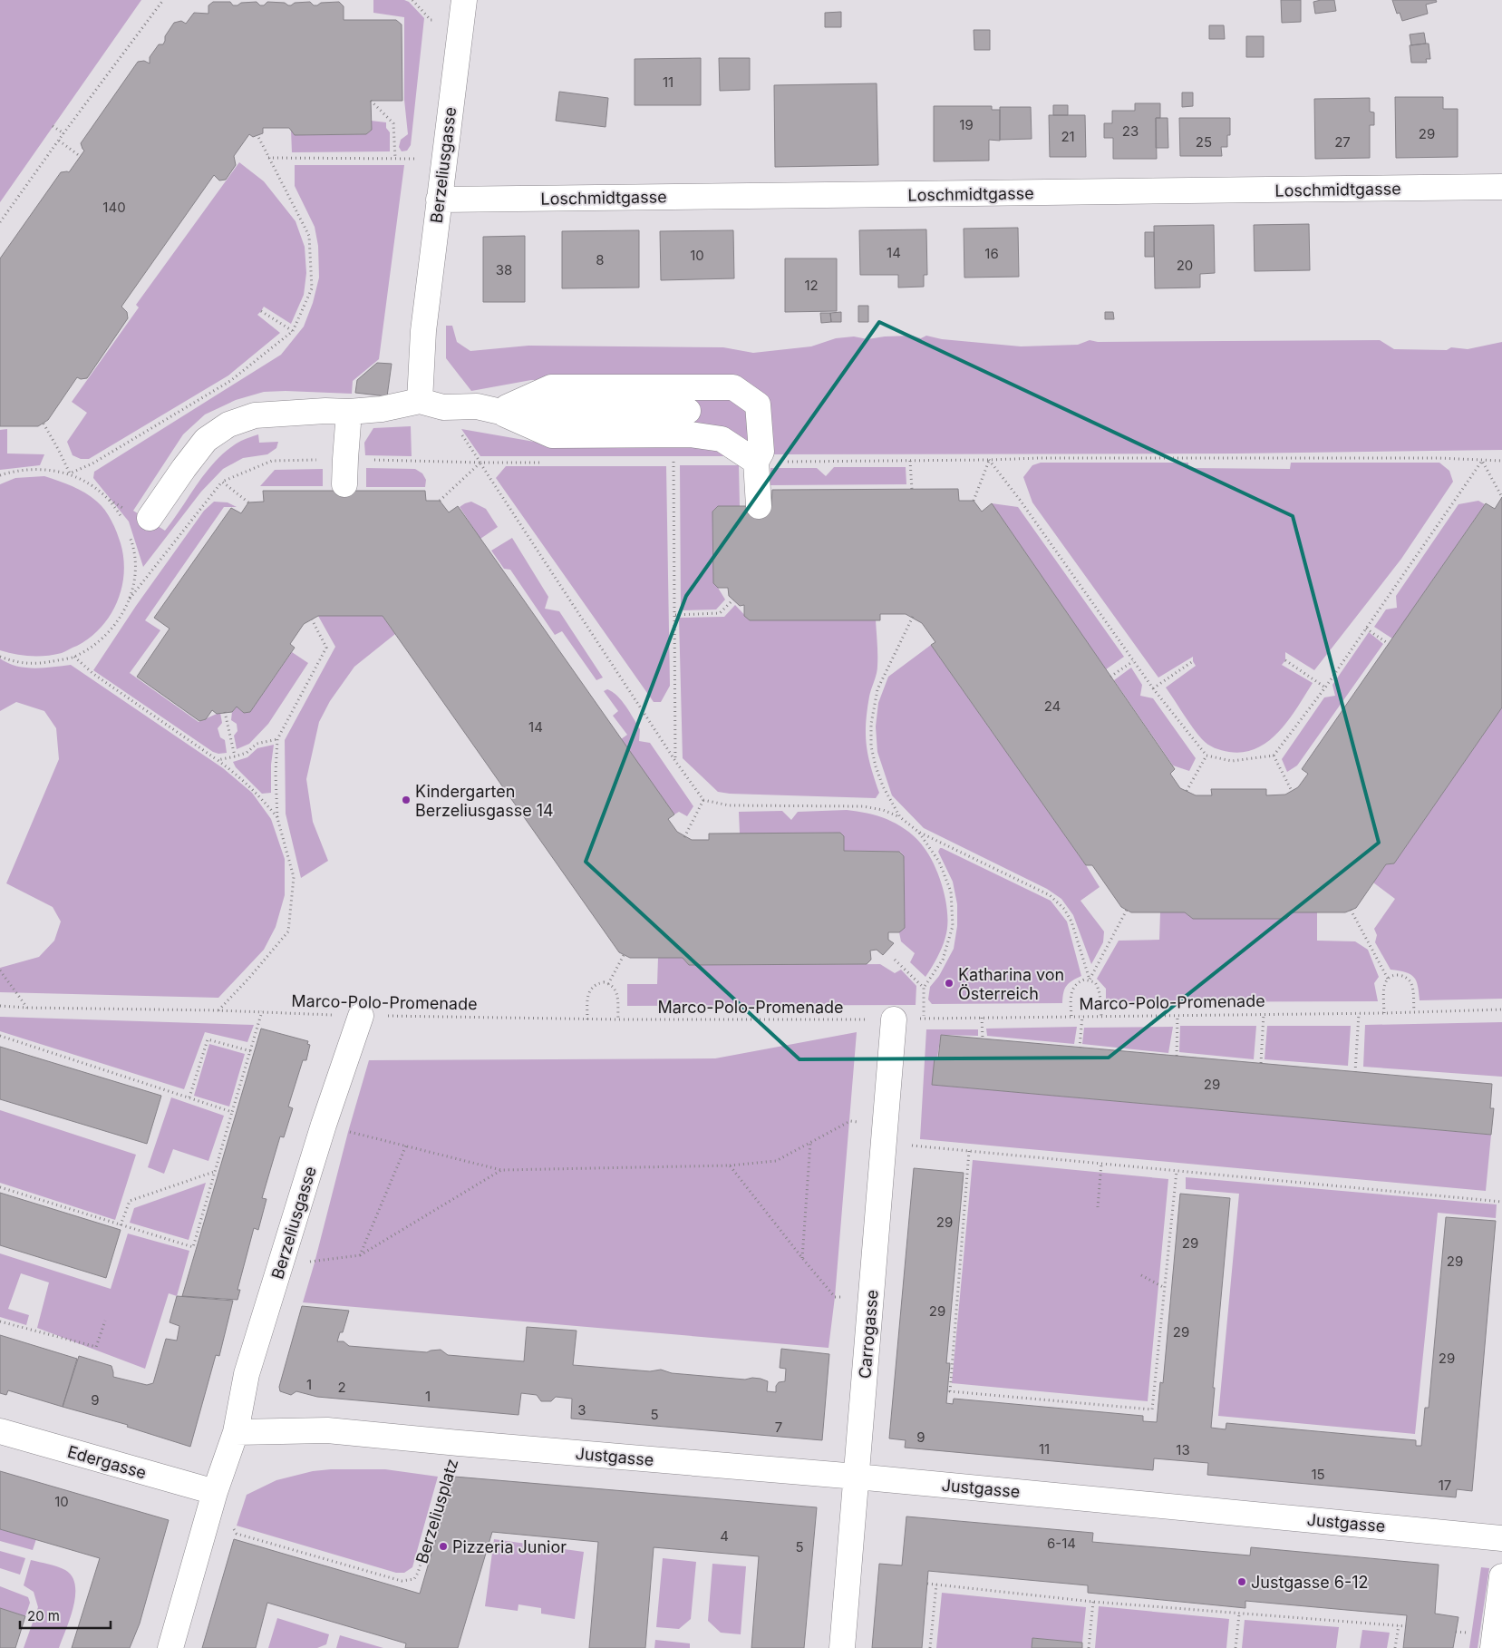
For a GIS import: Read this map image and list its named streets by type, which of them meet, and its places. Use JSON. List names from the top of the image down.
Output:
{
  "streets": {
    "street": [
      "Berzeliusgasse",
      "Loschmidtgasse",
      "Carrogasse",
      "Justgasse",
      "Edergasse",
      "Berzeliusplatz"
    ],
    "path": ["Marco-Polo-Promenade"]
  },
  "crossings": [
    ["Berzeliusgasse", "Loschmidtgasse"],
    ["Berzeliusgasse", "Marco-Polo-Promenade"],
    ["Berzeliusgasse", "Berzeliusplatz"],
    ["Marco-Polo-Promenade", "Carrogasse"],
    ["Carrogasse", "Justgasse"],
    ["Justgasse", "Berzeliusplatz"],
    ["Edergasse", "Berzeliusplatz"]
  ],
  "places": [
    "Kindergarten Berzeliusgasse 14",
    "Katharina von Österreich",
    "Pizzeria Junior",
    "Justgasse 6-12"
  ],
  "house_numbers": [
    "11",
    "19",
    "23",
    "29",
    "21",
    "25",
    "27",
    "140",
    "14",
    "16",
    "10",
    "8",
    "20",
    "38",
    "12",
    "24",
    "14",
    "29",
    "29",
    "29",
    "29",
    "29",
    "29",
    "29",
    "1",
    "2",
    "1",
    "9",
    "3",
    "5",
    "7",
    "9",
    "11",
    "13",
    "15",
    "17",
    "10",
    "4",
    "6-14",
    "5"
  ],
  "scale_bar": "20 m"
}
